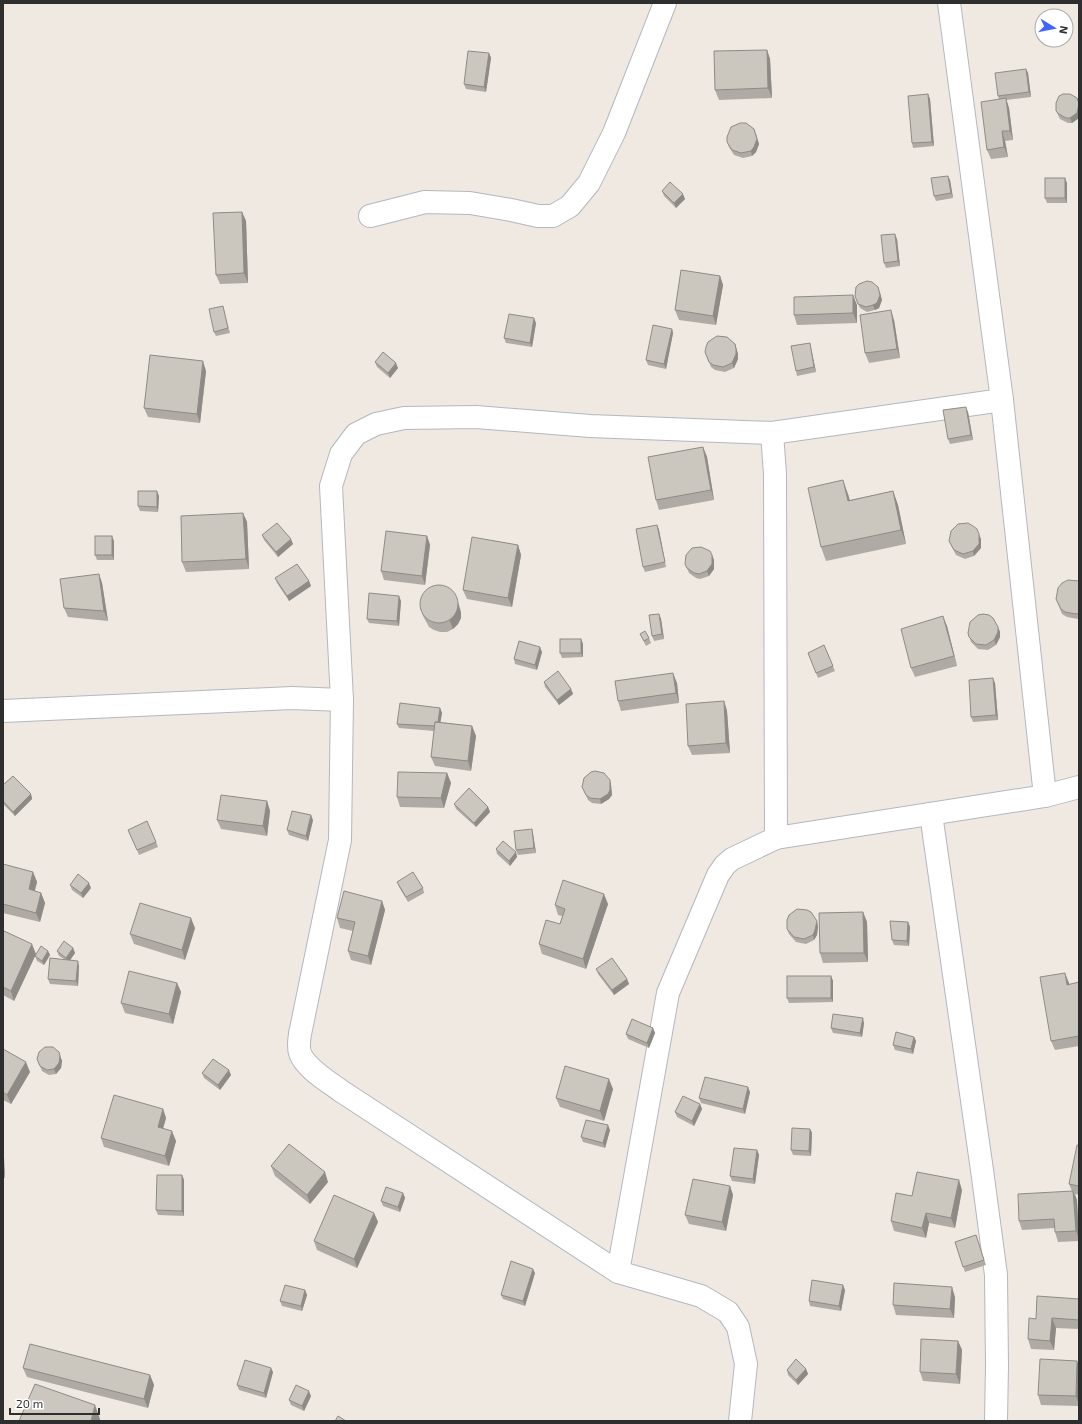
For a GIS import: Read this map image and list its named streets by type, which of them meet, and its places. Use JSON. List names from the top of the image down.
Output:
{
  "scale_bar": "20 m",
  "north": "right"
}
